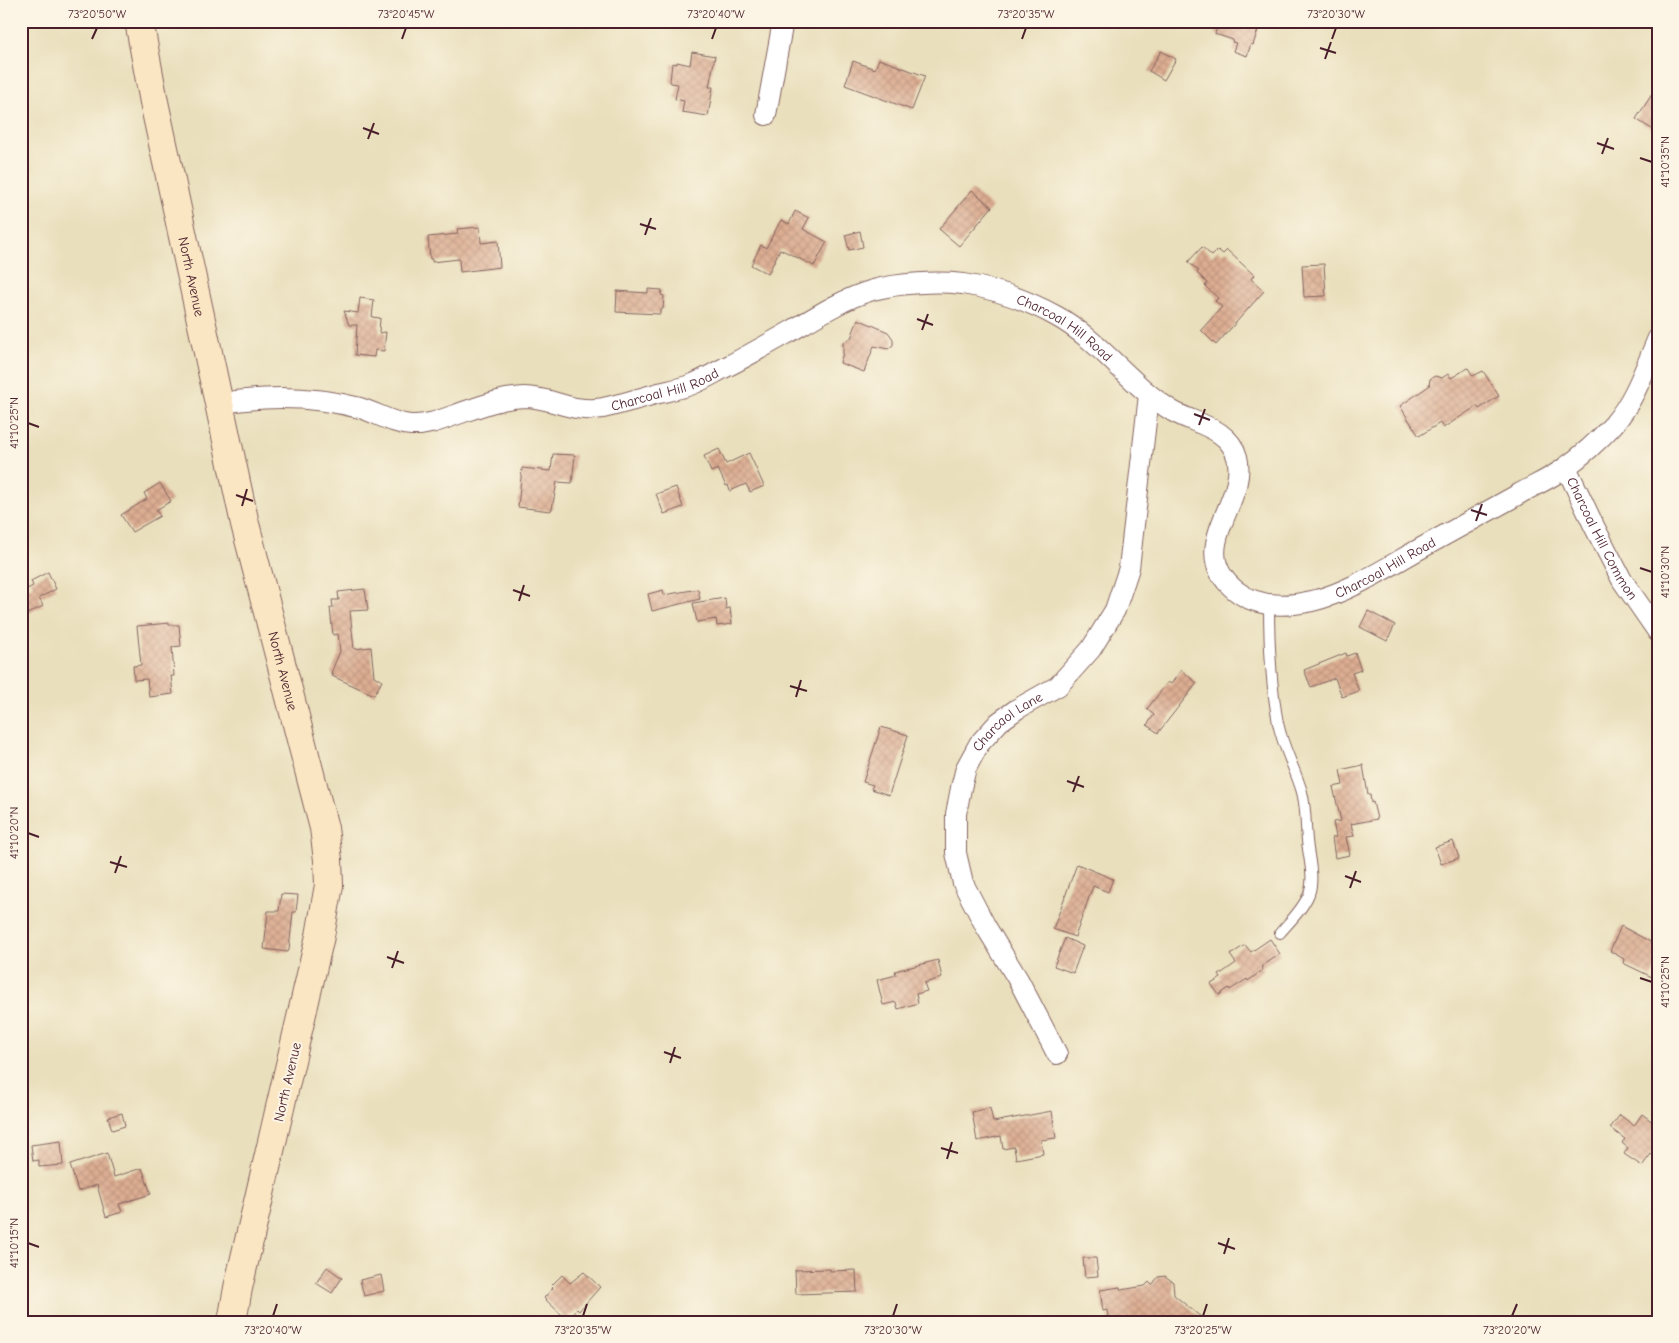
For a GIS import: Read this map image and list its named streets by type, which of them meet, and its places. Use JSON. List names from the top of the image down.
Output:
{
  "streets": {
    "street": [
      "North Avenue",
      "Charcoal Hill Road",
      "Charcoal Hill Common",
      "Charcaol Lane"
    ]
  },
  "crossings": [
    ["North Avenue", "Charcoal Hill Road"],
    ["Charcoal Hill Road", "Charcoal Hill Common"],
    ["Charcoal Hill Road", "Charcaol Lane"]
  ],
  "coordinates": [
    "73°20'50\"W",
    "73°20'45\"W",
    "73°20'40\"W",
    "73°20'35\"W",
    "73°20'30\"W",
    "41°10'35\"N",
    "41°10'25\"N",
    "41°10'30\"N",
    "41°10'20\"N",
    "41°10'15\"N",
    "73°20'25\"W",
    "73°20'20\"W"
  ]
}
